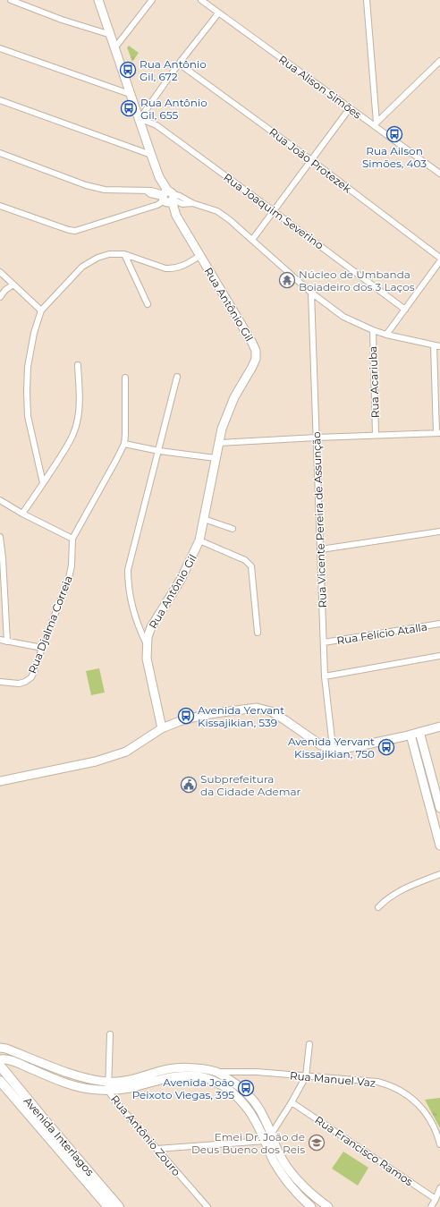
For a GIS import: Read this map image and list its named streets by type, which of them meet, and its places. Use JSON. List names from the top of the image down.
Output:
{
  "streets": {
    "main road": ["Avenida Interlagos"],
    "street": [
      "Rua Alison Simões",
      "Rua João Protezek",
      "Rua Joaquim Severino",
      "Rua Antônio Gil",
      "Rua Acariuba",
      "Rua Vicente Pereira de Assunção",
      "Rua Djalma Correia",
      "Rua Felício Atalla",
      "Rua Manuel Vaz",
      "Rua Antônio Zouro",
      "Rua Francisco Ramos"
    ]
  },
  "crossings": [
    ["Rua Joaquim Severino", "Rua Antônio Gil"],
    ["Rua Vicente Pereira de Assunção", "Rua Felício Atalla"]
  ],
  "places": {
    "bus stop": [
      "Rua Antônio Gil, 672",
      "Rua Antônio Gil, 655",
      "Rua Ailson Simões, 403",
      "Avenida Yervant Kissajikian, 539",
      "Avenida Yervant Kissajikian, 750",
      "Avenida João Peixoto Viegas, 395"
    ],
    "temple": ["Núcleo de Umbanda Boiadeiro dos 3 Laços"],
    "public building": ["Subprefeitura da Cidade Ademar"],
    "school or university": ["Emei Dr. João de Deus Bueno dos Reis"]
  }
}
